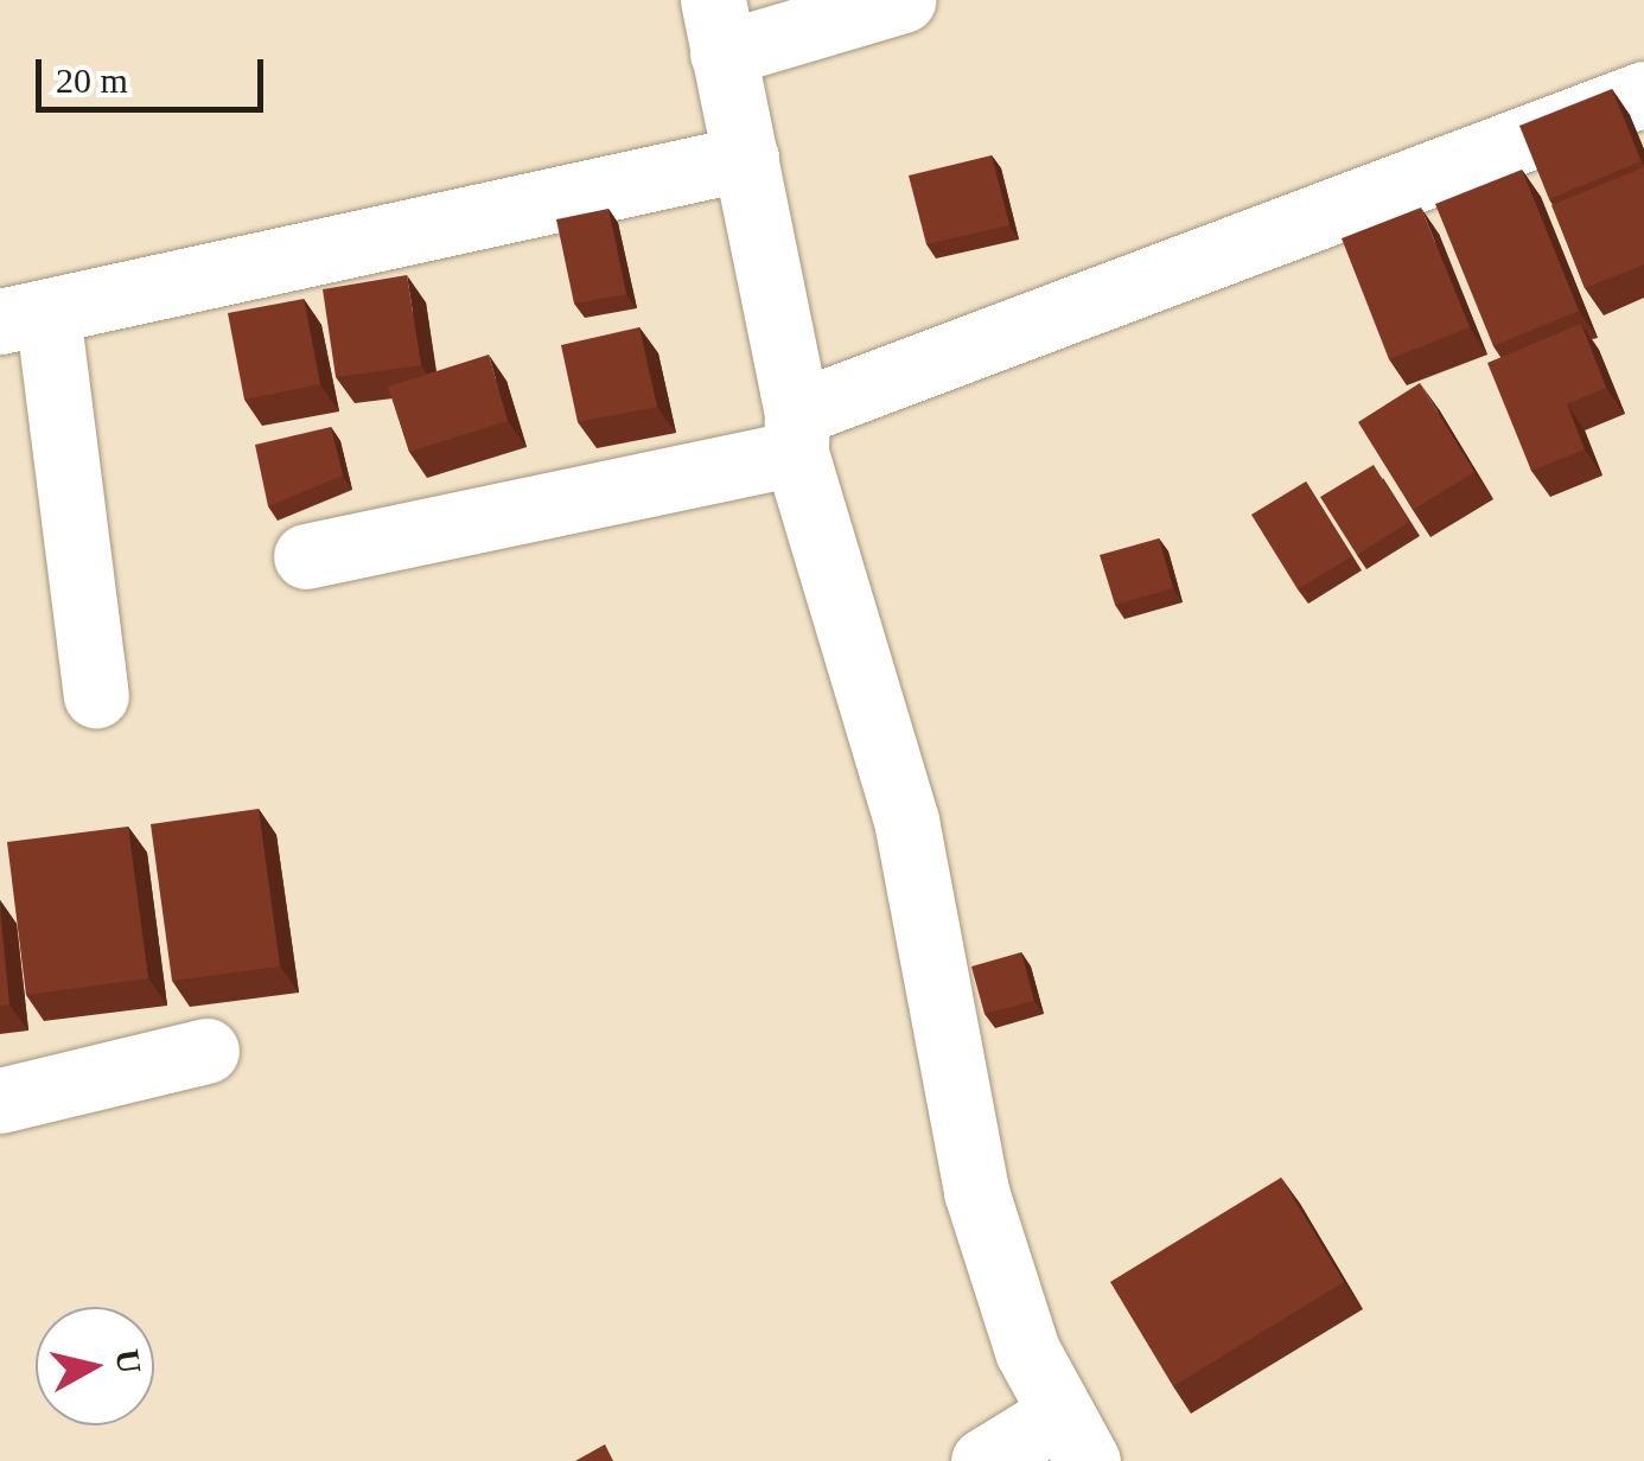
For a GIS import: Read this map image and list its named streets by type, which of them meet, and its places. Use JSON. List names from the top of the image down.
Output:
{
  "scale_bar": "20 m",
  "north": "right"
}
